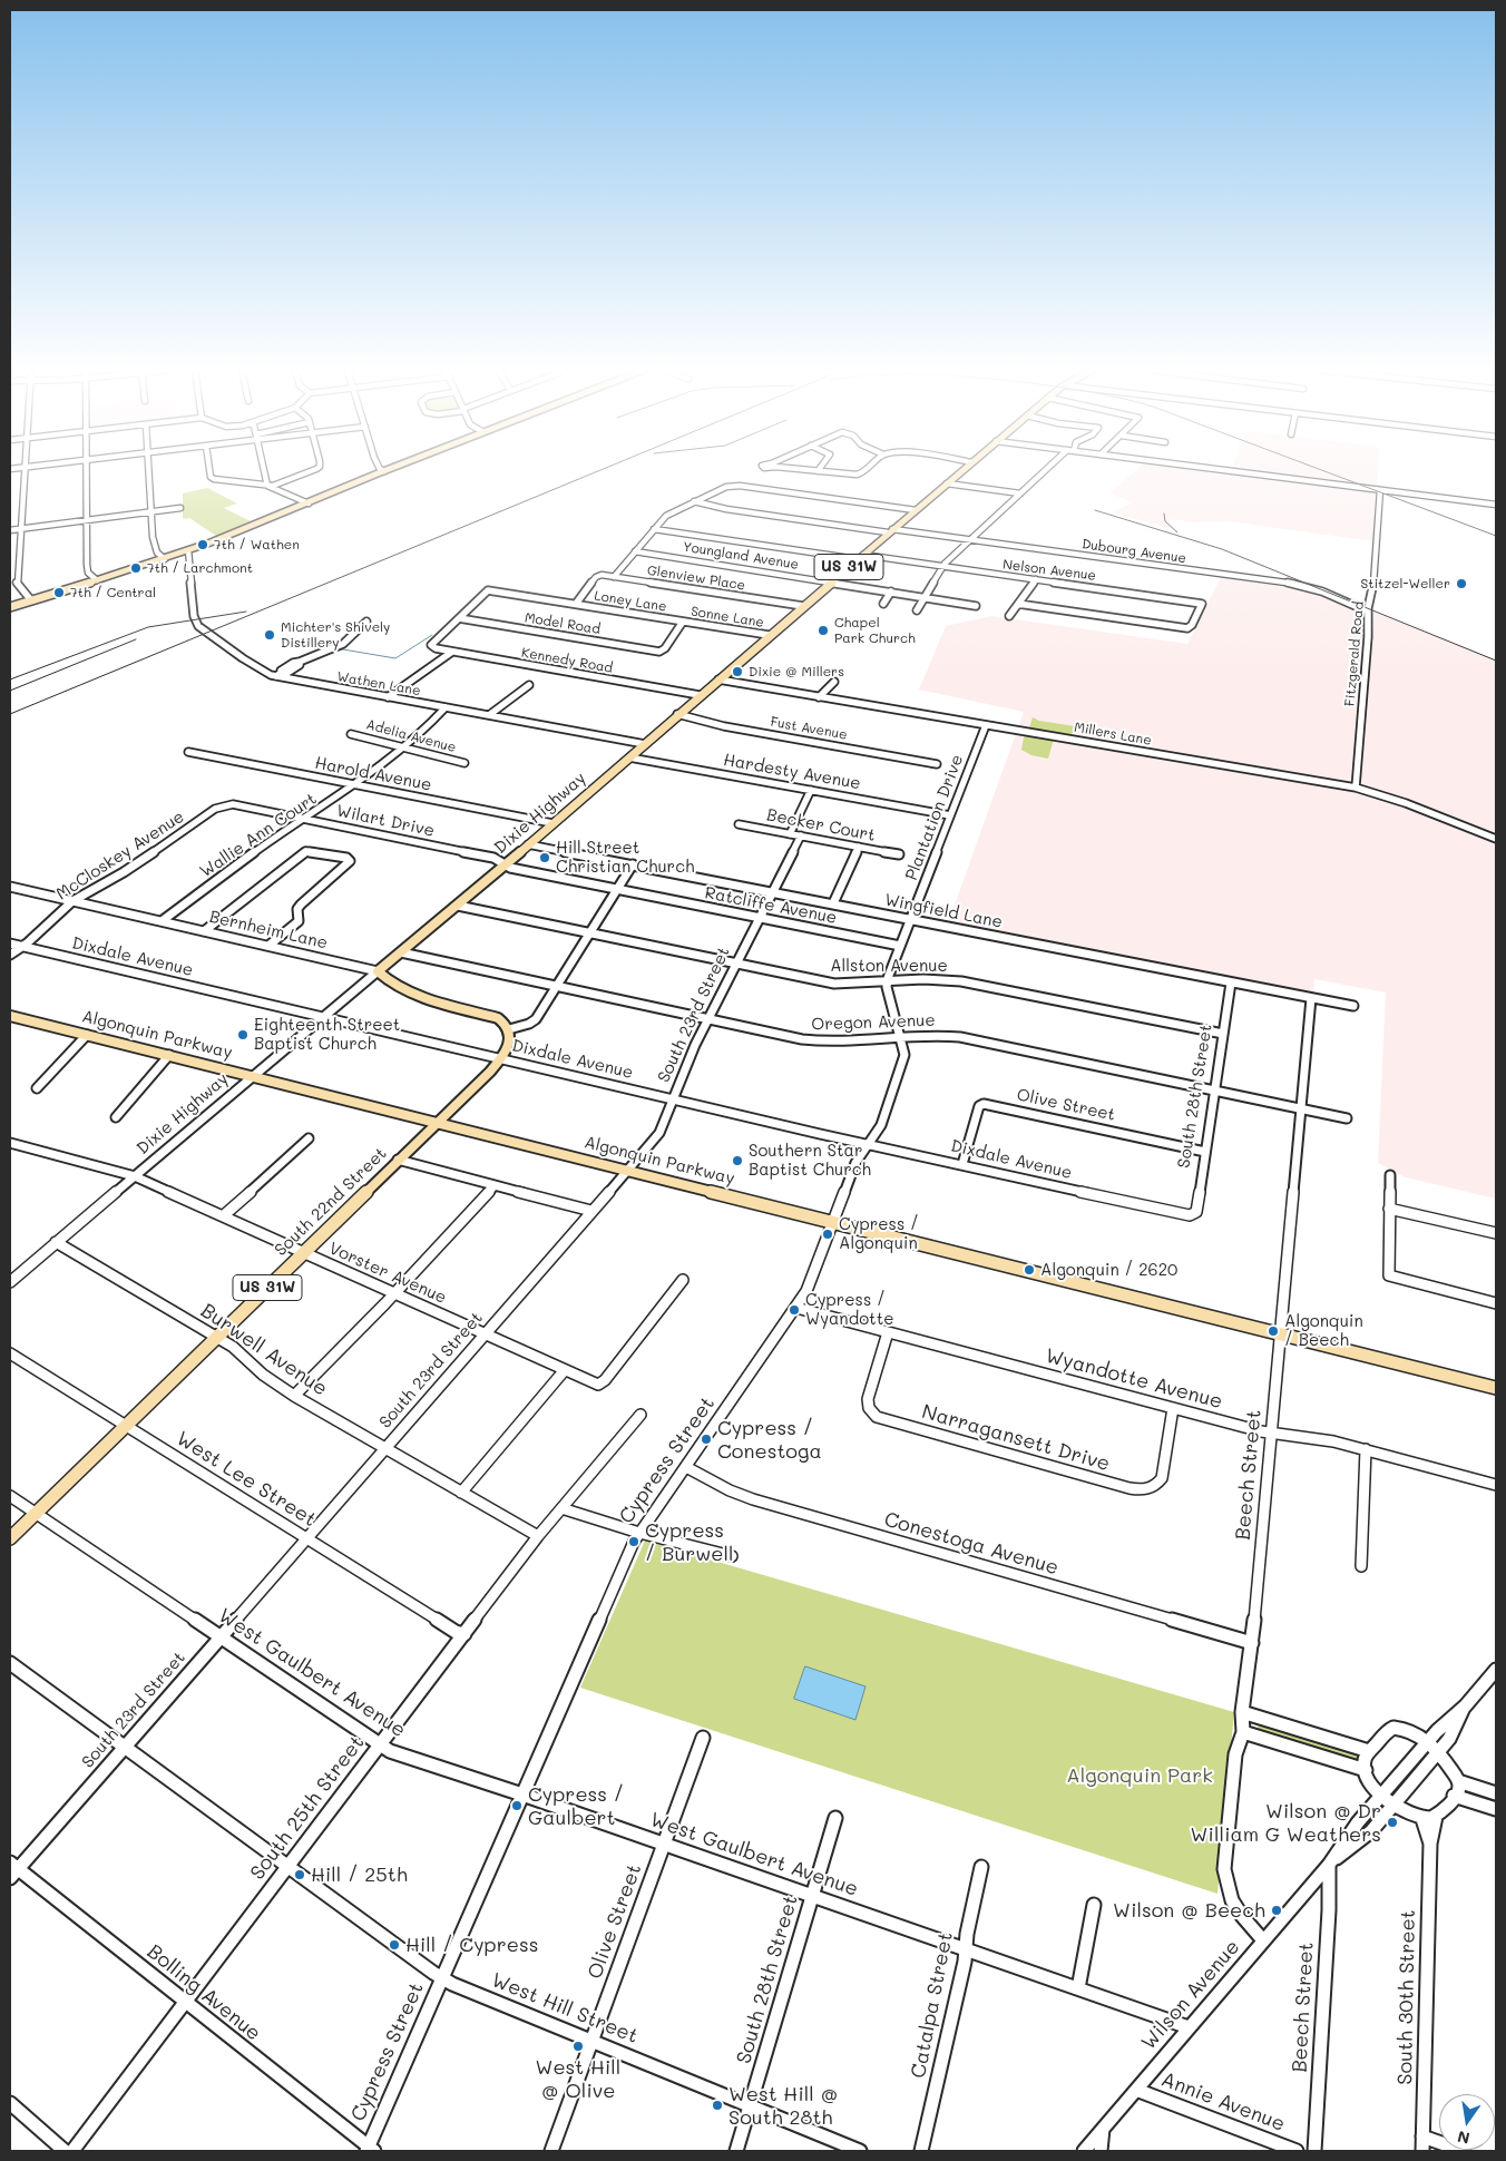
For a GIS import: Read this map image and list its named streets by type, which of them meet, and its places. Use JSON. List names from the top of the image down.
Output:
{
  "streets": {
    "main road": [
      "US 31W",
      "Dixie Highway",
      "Bernheim Lane",
      "Algonquin Parkway",
      "South 22nd Street"
    ],
    "street": [
      "Dubourg Avenue",
      "Youngland Avenue",
      "Nelson Avenue",
      "Glenview Place",
      "Loney Lane",
      "Sonne Lane",
      "Model Road",
      "Fitzgerald Road",
      "Kennedy Road",
      "Wathen Lane",
      "Fust Avenue",
      "Millers Lane",
      "Adelia Avenue",
      "Hardesty Avenue",
      "Harold Avenue",
      "Plantation Drive",
      "Wilart Drive",
      "Becker Court",
      "Wallie Ann Court",
      "McCloskey Avenue",
      "Ratcliffe Avenue",
      "Wingfield Lane",
      "Dixdale Avenue",
      "Allston Avenue",
      "South 23rd Street",
      "Oregon Avenue",
      "South 28th Street",
      "Olive Street",
      "Vorster Avenue",
      "Burwell Avenue",
      "Wyandotte Avenue",
      "Narragansett Drive",
      "Cypress Street",
      "Beech Street",
      "West Lee Street",
      "Conestoga Avenue",
      "West Gaulbert Avenue",
      "South 25th Street",
      "Bolling Avenue",
      "Wilson Avenue",
      "South 30th Street",
      "Catalpa Street",
      "West Hill Street",
      "Annie Avenue"
    ]
  },
  "crossings": [
    ["Dubourg Avenue", "Fitzgerald Road"],
    ["Dubourg Avenue", "Dixie Highway"],
    ["Youngland Avenue", "Dixie Highway"],
    ["Nelson Avenue", "Dixie Highway"],
    ["Glenview Place", "Loney Lane"],
    ["Glenview Place", "Dixie Highway"],
    ["Loney Lane", "Sonne Lane"],
    ["Loney Lane", "Model Road"],
    ["Loney Lane", "Kennedy Road"],
    ["Sonne Lane", "Model Road"],
    ["Sonne Lane", "Dixie Highway"],
    ["Fitzgerald Road", "Millers Lane"],
    ["Kennedy Road", "Dixie Highway"],
    ["Wathen Lane", "Dixie Highway"],
    ["Wathen Lane", "Wallie Ann Court"],
    ["Fust Avenue", "Dixie Highway"],
    ["Millers Lane", "Dixie Highway"],
    ["Millers Lane", "Plantation Drive"],
    ["Adelia Avenue", "Wallie Ann Court"],
    ["Hardesty Avenue", "Dixie Highway"],
    ["Hardesty Avenue", "Plantation Drive"],
    ["Harold Avenue", "Dixie Highway"],
    ["Harold Avenue", "Wallie Ann Court"],
    ["Dixie Highway", "Wilart Drive"],
    ["Dixie Highway", "Ratcliffe Avenue"],
    ["Dixie Highway", "Wingfield Lane"],
    ["Dixie Highway", "Bernheim Lane"],
    ["Dixie Highway", "Dixdale Avenue"],
    ["Dixie Highway", "Allston Avenue"],
    ["Dixie Highway", "Oregon Avenue"],
    ["Dixie Highway", "Algonquin Parkway"],
    ["Dixie Highway", "Vorster Avenue"],
    ["Dixie Highway", "Burwell Avenue"],
    ["Plantation Drive", "Wingfield Lane"],
    ["Wilart Drive", "Wallie Ann Court"],
    ["Wilart Drive", "McCloskey Avenue"],
    ["Wilart Drive", "Ratcliffe Avenue"],
    ["Becker Court", "South 23rd Street"],
    ["Wallie Ann Court", "Bernheim Lane"],
    ["McCloskey Avenue", "Bernheim Lane"],
    ["McCloskey Avenue", "Dixdale Avenue"],
    ["Ratcliffe Avenue", "South 23rd Street"],
    ["Wingfield Lane", "South 23rd Street"],
    ["Wingfield Lane", "South 28th Street"],
    ["Wingfield Lane", "Beech Street"],
    ["Bernheim Lane", "South 22nd Street"],
    ["Dixdale Avenue", "South 23rd Street"],
    ["Dixdale Avenue", "South 28th Street"],
    ["Dixdale Avenue", "Olive Street"],
    ["Dixdale Avenue", "South 22nd Street"],
    ["Dixdale Avenue", "Cypress Street"],
    ["Allston Avenue", "South 23rd Street"],
    ["Allston Avenue", "South 28th Street"],
    ["Allston Avenue", "Cypress Street"],
    ["South 23rd Street", "Oregon Avenue"],
    ["South 23rd Street", "Algonquin Parkway"],
    ["South 23rd Street", "Vorster Avenue"],
    ["South 23rd Street", "Burwell Avenue"],
    ["South 23rd Street", "West Lee Street"],
    ["South 23rd Street", "West Gaulbert Avenue"],
    ["South 23rd Street", "Bolling Avenue"],
    ["South 23rd Street", "West Hill Street"],
    ["Oregon Avenue", "South 28th Street"],
    ["Oregon Avenue", "Cypress Street"],
    ["Oregon Avenue", "Beech Street"],
    ["Algonquin Parkway", "South 22nd Street"],
    ["Algonquin Parkway", "Cypress Street"],
    ["Algonquin Parkway", "Beech Street"],
    ["South 28th Street", "Olive Street"],
    ["South 28th Street", "West Gaulbert Avenue"],
    ["South 28th Street", "West Hill Street"],
    ["Olive Street", "West Gaulbert Avenue"],
    ["Olive Street", "West Hill Street"],
    ["South 22nd Street", "Vorster Avenue"],
    ["South 22nd Street", "Burwell Avenue"],
    ["South 22nd Street", "West Lee Street"],
    ["South 22nd Street", "West Gaulbert Avenue"],
    ["Burwell Avenue", "South 25th Street"],
    ["Wyandotte Avenue", "Narragansett Drive"],
    ["Wyandotte Avenue", "Cypress Street"],
    ["Wyandotte Avenue", "Beech Street"],
    ["Cypress Street", "Conestoga Avenue"],
    ["Cypress Street", "West Gaulbert Avenue"],
    ["Cypress Street", "Bolling Avenue"],
    ["Cypress Street", "West Hill Street"],
    ["Beech Street", "Conestoga Avenue"],
    ["Beech Street", "Wilson Avenue"],
    ["West Lee Street", "South 25th Street"],
    ["West Gaulbert Avenue", "South 25th Street"],
    ["West Gaulbert Avenue", "Wilson Avenue"],
    ["West Gaulbert Avenue", "Catalpa Street"],
    ["South 25th Street", "Bolling Avenue"],
    ["South 25th Street", "West Hill Street"],
    ["Wilson Avenue", "Annie Avenue"]
  ],
  "parks": ["Algonquin Park"],
  "places": [
    "7th / Wathen",
    "7th / Larchmont",
    "Stitzel-Weller",
    "7th / Central",
    "Chapel Park Church",
    "Michter's Shively Distillery",
    "Dixie @ Millers",
    "Hill Street Christian Church",
    "Eighteenth Street Baptist Church",
    "Southern Star Baptist Church",
    "Cypress / Algonquin",
    "Algonquin / 2620",
    "Cypress / Wyandotte",
    "Algonquin / Beech",
    "Cypress / Conestoga",
    "Cypress / Burwell",
    "Cypress / Gaulbert",
    "Wilson @ Dr William G Weathers",
    "Hill / 25th",
    "Wilson @ Beech",
    "Hill / Cypress",
    "West Hill @ Olive",
    "West Hill @ South 28th"
  ],
  "north": "bottom"
}
